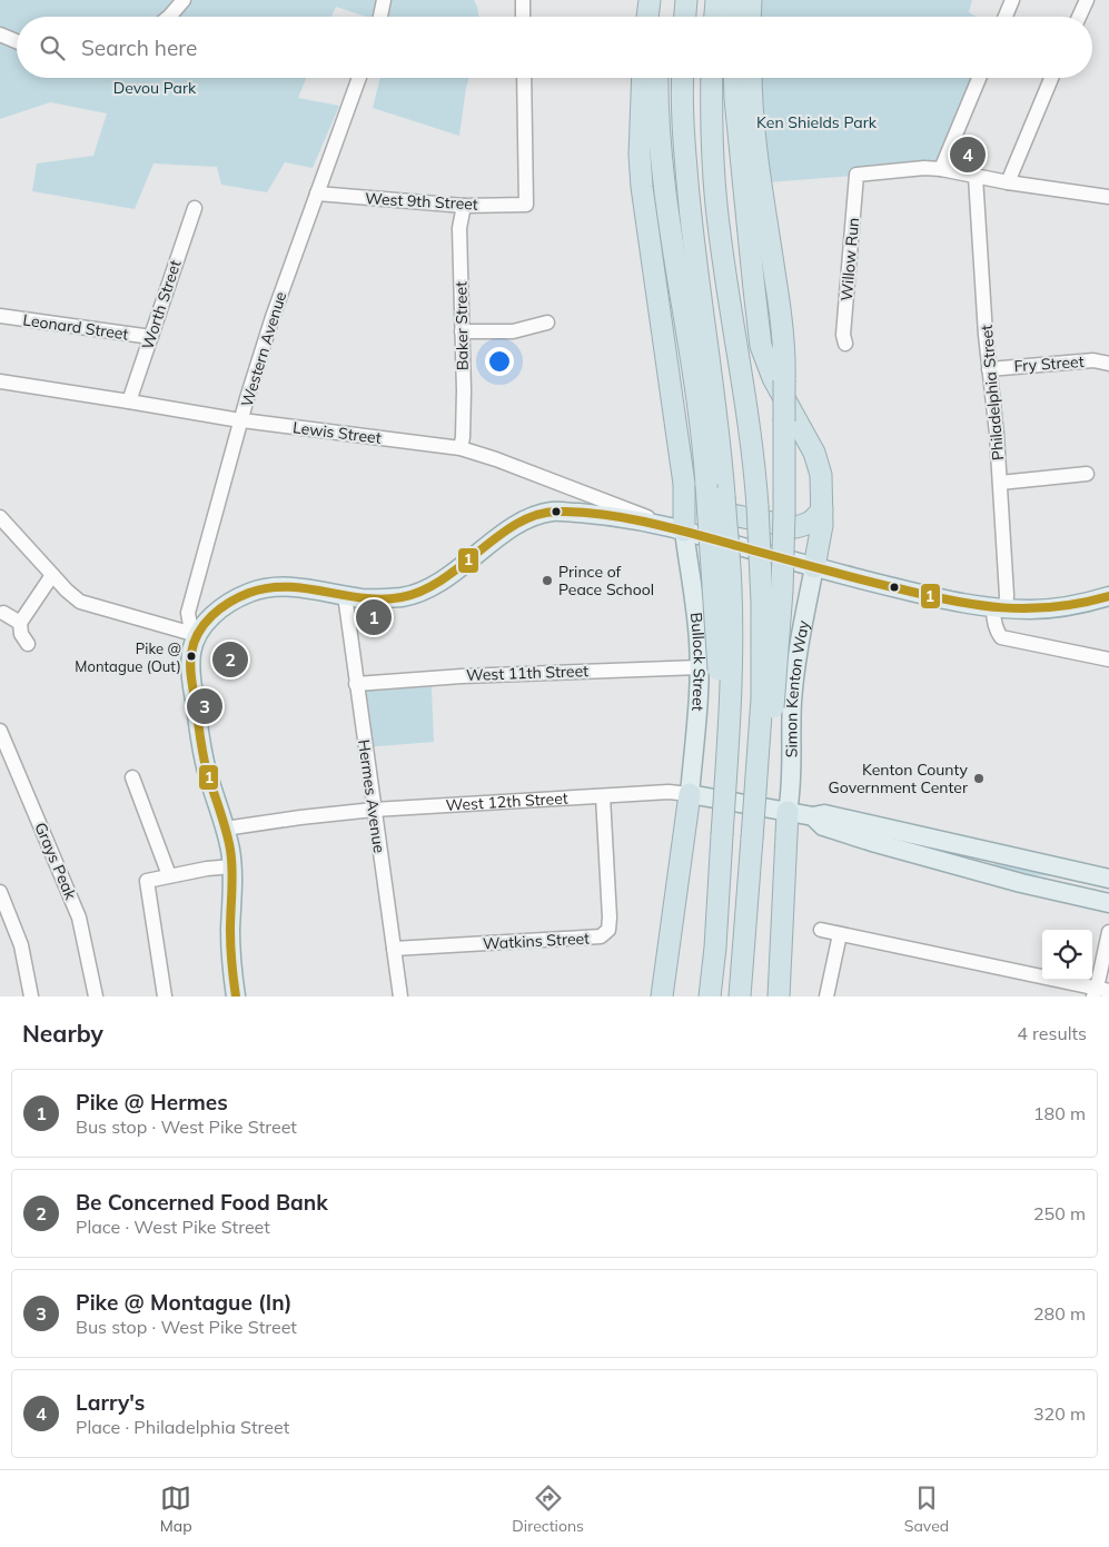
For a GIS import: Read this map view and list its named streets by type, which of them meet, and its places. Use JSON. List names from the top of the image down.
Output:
{
  "streets": {
    "main road": ["Bullock Street", "Simon Kenton Way", "West 12th Street"],
    "street": [
      "West 9th Street",
      "Willow Run",
      "Worth Street",
      "Baker Street",
      "Leonard Street",
      "Western Avenue",
      "Fry Street",
      "Philadelphia Street",
      "Lewis Street",
      "West 11th Street",
      "Hermes Avenue",
      "Grays Peak",
      "Watkins Street"
    ]
  },
  "crossings": [
    ["West 9th Street", "Baker Street"],
    ["West 9th Street", "Western Avenue"],
    ["Worth Street", "Leonard Street"],
    ["Worth Street", "Lewis Street"],
    ["Baker Street", "Lewis Street"],
    ["Western Avenue", "Lewis Street"],
    ["Fry Street", "Philadelphia Street"],
    ["Bullock Street", "West 11th Street"],
    ["Bullock Street", "West 12th Street"],
    ["West 11th Street", "Hermes Avenue"],
    ["Simon Kenton Way", "West 12th Street"],
    ["Hermes Avenue", "West 12th Street"],
    ["Hermes Avenue", "Watkins Street"],
    ["West 12th Street", "Watkins Street"]
  ],
  "parks": ["Devou Park", "Ken Shields Park"],
  "places": ["Prince of Peace School", "Pike @ Montague (Out)", "Kenton County Government Center"],
  "lines": ["transit line 1"],
  "page": {
    "search": "Search here",
    "pins": [
      "4",
      "1",
      "2",
      "3"
    ],
    "heading": ["Nearby", "4 results"],
    "list": [
      {
        "mark": "1",
        "name": "Pike @ Hermes",
        "note": "Bus stop · West Pike Street",
        "value": "180 m"
      },
      {
        "mark": "2",
        "name": "Be Concerned Food Bank",
        "note": "Place · West Pike Street",
        "value": "250 m"
      },
      {
        "mark": "3",
        "name": "Pike @ Montague (In)",
        "note": "Bus stop · West Pike Street",
        "value": "280 m"
      },
      {
        "mark": "4",
        "name": "Larry's",
        "note": "Place · Philadelphia Street",
        "value": "320 m"
      }
    ],
    "nav": ["Map", "Directions", "Saved"]
  }
}
